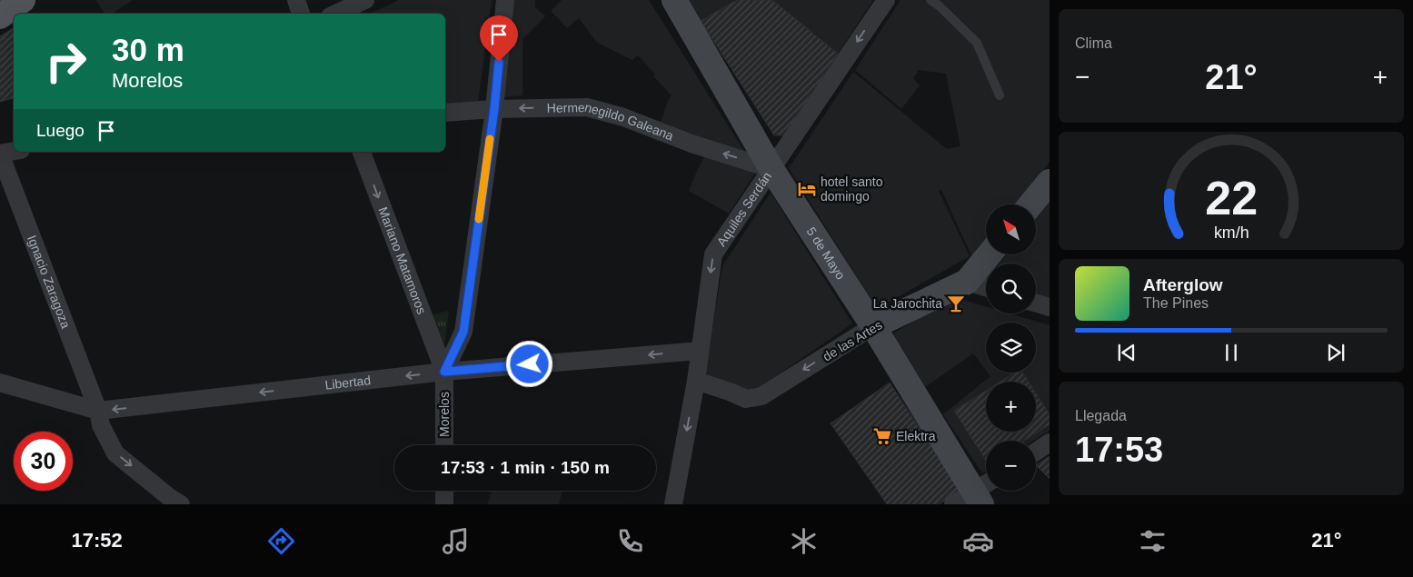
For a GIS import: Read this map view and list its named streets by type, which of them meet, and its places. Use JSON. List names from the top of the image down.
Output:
{
  "streets": {
    "street": [
      "Hermenegildo Galeana",
      "Aquiles Serdán",
      "5 de Mayo",
      "Mariano Matamoros",
      "Ignacio Zaragoza",
      "de las Artes",
      "Libertad",
      "Morelos"
    ]
  },
  "crossings": [
    ["Hermenegildo Galeana", "Aquiles Serdán"],
    ["Hermenegildo Galeana", "5 de Mayo"],
    ["Hermenegildo Galeana", "Morelos"],
    ["Aquiles Serdán", "5 de Mayo"],
    ["Aquiles Serdán", "de las Artes"],
    ["Aquiles Serdán", "Libertad"],
    ["5 de Mayo", "de las Artes"],
    ["Mariano Matamoros", "Libertad"],
    ["Mariano Matamoros", "Morelos"],
    ["Ignacio Zaragoza", "Libertad"],
    ["Libertad", "Morelos"]
  ],
  "one_way": [
    "Hermenegildo Galeana",
    "Aquiles Serdán",
    "Mariano Matamoros",
    "de las Artes",
    "Libertad"
  ],
  "places": {
    "hotel": ["hotel santo domingo"],
    "bar": ["La Jarochita"],
    "supermarket": ["Elektra"]
  },
  "north": "top left",
  "page": {
    "tile": [
      "Clima",
      ["Llegada", "17:53"]
    ],
    "turn": ["30 m", "Morelos"],
    "heat": ["−", "21°", "+"],
    "then": "Luego",
    "map_buttons": ["+", "−"],
    "song": ["Afterglow", "The Pines"],
    "limit": "30",
    "trip": "17:53 · 1 min · 150 m",
    "tabs": ["17:52", "21°"],
    "gauge": ["22", "km/h"]
  }
}
